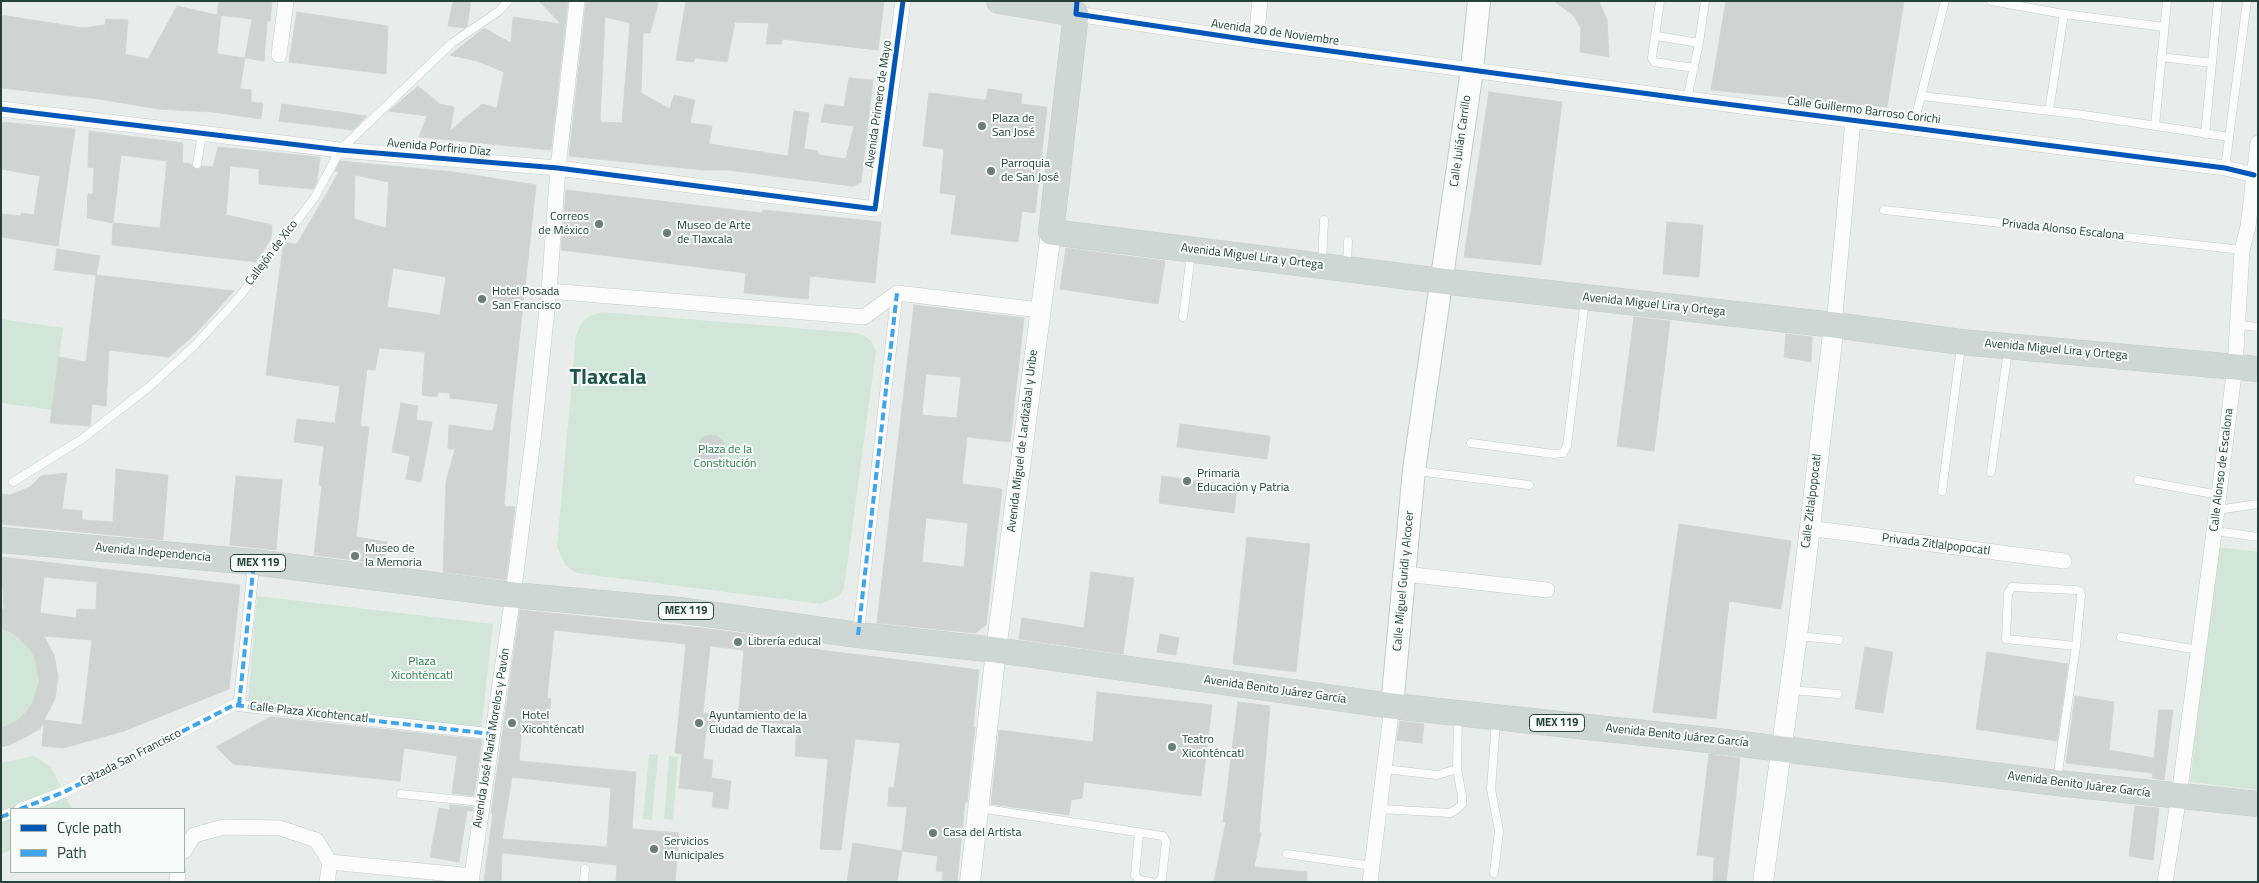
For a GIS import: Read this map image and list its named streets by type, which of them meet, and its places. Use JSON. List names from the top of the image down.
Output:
{
  "streets": {
    "main road": [
      "Avenida 20 de Noviembre",
      "Calle Julián Carrillo",
      "Avenida Miguel Lira y Ortega",
      "Avenida Miguel de Lardizábal y Uribe",
      "Avenida Independencia",
      "MEX 119",
      "Calle Miguel Guridi y Alcocer",
      "Avenida Benito Juárez García"
    ],
    "street": [
      "Avenida Primero de Mayo",
      "Calle Guillermo Barroso Corichi",
      "Avenida Porfirio Díaz",
      "Calle Alonso de Escalona",
      "Calle Zitlalpopocatl",
      "Privada Zitlalpopocatl",
      "Calle Plaza Xicohtencatl",
      "Avenida José María Morelos y Pavón",
      "Calzada San Francisco"
    ],
    "lane": ["Privada Alonso Escalona", "Callejón de Xico"]
  },
  "crossings": [
    ["Avenida 20 de Noviembre", "Calle Guillermo Barroso Corichi"],
    ["Avenida 20 de Noviembre", "Calle Julián Carrillo"],
    ["Avenida 20 de Noviembre", "Avenida Miguel de Lardizábal y Uribe"],
    ["Avenida Primero de Mayo", "Avenida Porfirio Díaz"],
    ["Calle Guillermo Barroso Corichi", "Calle Julián Carrillo"],
    ["Calle Guillermo Barroso Corichi", "Calle Alonso de Escalona"],
    ["Calle Guillermo Barroso Corichi", "Calle Zitlalpopocatl"],
    ["Calle Julián Carrillo", "Avenida Miguel Lira y Ortega"],
    ["Calle Julián Carrillo", "Calle Miguel Guridi y Alcocer"],
    ["Avenida Porfirio Díaz", "Callejón de Xico"],
    ["Privada Alonso Escalona", "Calle Alonso de Escalona"],
    ["Avenida Miguel Lira y Ortega", "Avenida Miguel de Lardizábal y Uribe"],
    ["Avenida Miguel Lira y Ortega", "Calle Alonso de Escalona"],
    ["Avenida Miguel Lira y Ortega", "Calle Zitlalpopocatl"],
    ["Avenida Miguel Lira y Ortega", "Calle Miguel Guridi y Alcocer"],
    ["Avenida Miguel de Lardizábal y Uribe", "Avenida Benito Juárez García"],
    ["Calle Alonso de Escalona", "Avenida Benito Juárez García"],
    ["Calle Zitlalpopocatl", "Privada Zitlalpopocatl"],
    ["Calle Zitlalpopocatl", "Avenida Benito Juárez García"],
    ["Avenida Independencia", "MEX 119"],
    ["Avenida Independencia", "Calle Plaza Xicohtencatl"],
    ["Avenida Independencia", "Avenida José María Morelos y Pavón"],
    ["MEX 119", "Avenida Benito Juárez García"],
    ["MEX 119", "Avenida José María Morelos y Pavón"],
    ["Calle Miguel Guridi y Alcocer", "Avenida Benito Juárez García"],
    ["Calle Plaza Xicohtencatl", "Avenida José María Morelos y Pavón"],
    ["Calle Plaza Xicohtencatl", "Calzada San Francisco"]
  ],
  "districts": ["Tlaxcala"],
  "parks": ["Plaza de la Constitución", "Plaza Xicohténcatl"],
  "places": [
    "Plaza de San José",
    "Parroquia de San José",
    "Correos de México",
    "Museo de Arte de Tlaxcala",
    "Hotel Posada San Francisco",
    "Primaria Educación y Patria",
    "Museo de la Memoria",
    "Librería educal",
    "Hotel Xicohténcatl",
    "Ayuntamiento de la Ciudad de Tlaxcala",
    "Teatro Xicohténcatl",
    "Casa del Artista",
    "Servicios Municipales"
  ],
  "legend": ["Cycle path", "Path"]
}
